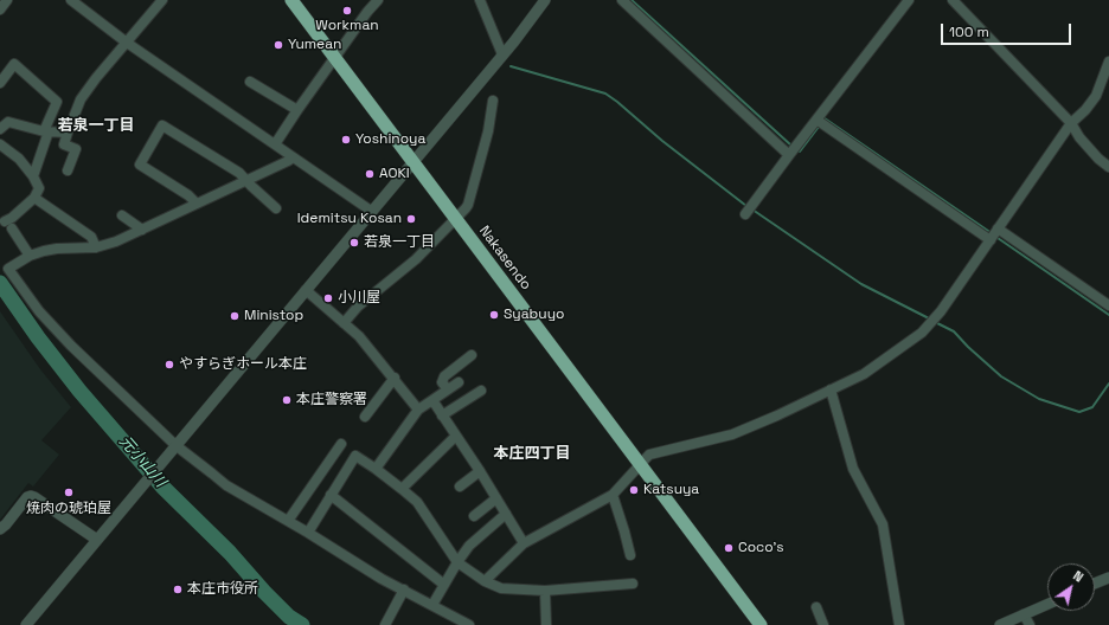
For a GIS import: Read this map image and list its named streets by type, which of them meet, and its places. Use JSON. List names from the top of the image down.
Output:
{
  "streets": {
    "highway": ["Nakasendo"]
  },
  "districts": ["若泉一丁目", "本庄四丁目"],
  "water": ["元小山川"],
  "places": [
    "Workman",
    "Yumean",
    "Yoshinoya",
    "AOKI",
    "Idemitsu Kosan",
    "若泉一丁目",
    "小川屋",
    "Syabuyo",
    "Ministop",
    "やすらぎホール本庄",
    "本庄警察署",
    "Katsuya",
    "焼肉の琥珀屋",
    "Coco's",
    "本庄市役所"
  ],
  "scale_bar": "100 m",
  "north": "top right"
}
